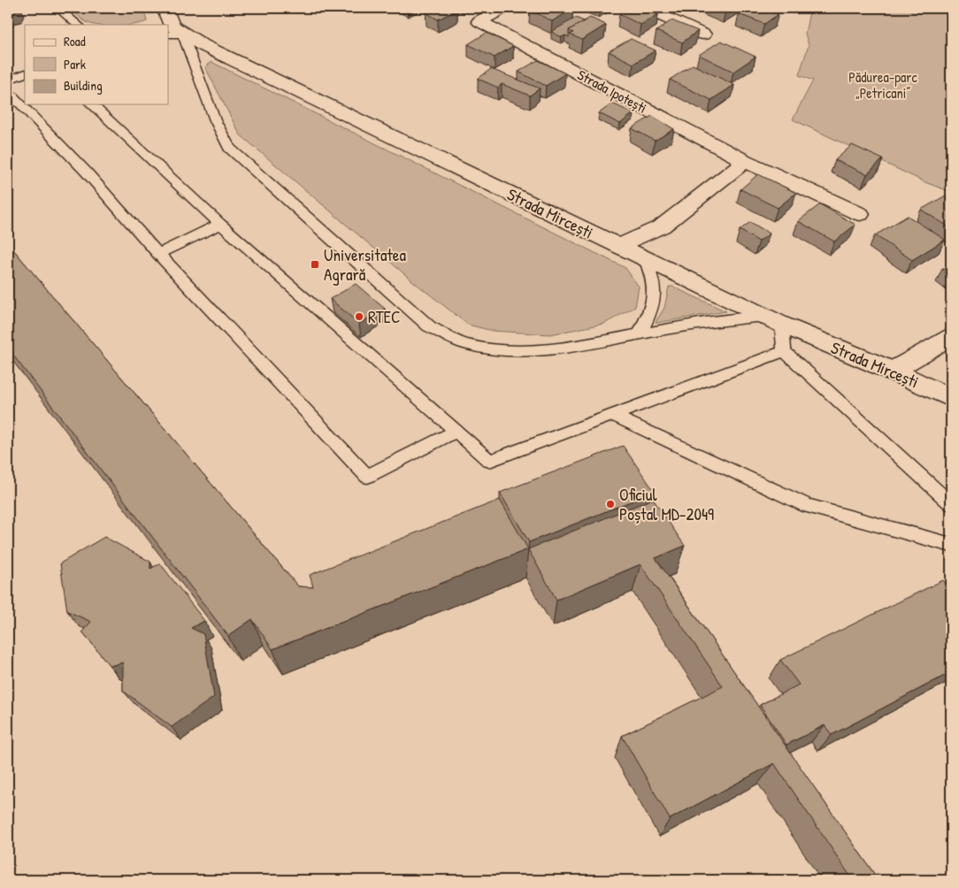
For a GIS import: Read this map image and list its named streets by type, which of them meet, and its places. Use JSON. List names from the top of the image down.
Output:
{
  "streets": {
    "main road": ["Strada Ipotești", "Strada Mircești"]
  },
  "parks": ["Pădurea-parc „Petricani”"],
  "places": {
    "transit": ["Universitatea Agrară"],
    "other": ["RTEC", "Oficiul Poștal MD-2049"]
  },
  "legend": ["Road", "Park", "Building"]
}
